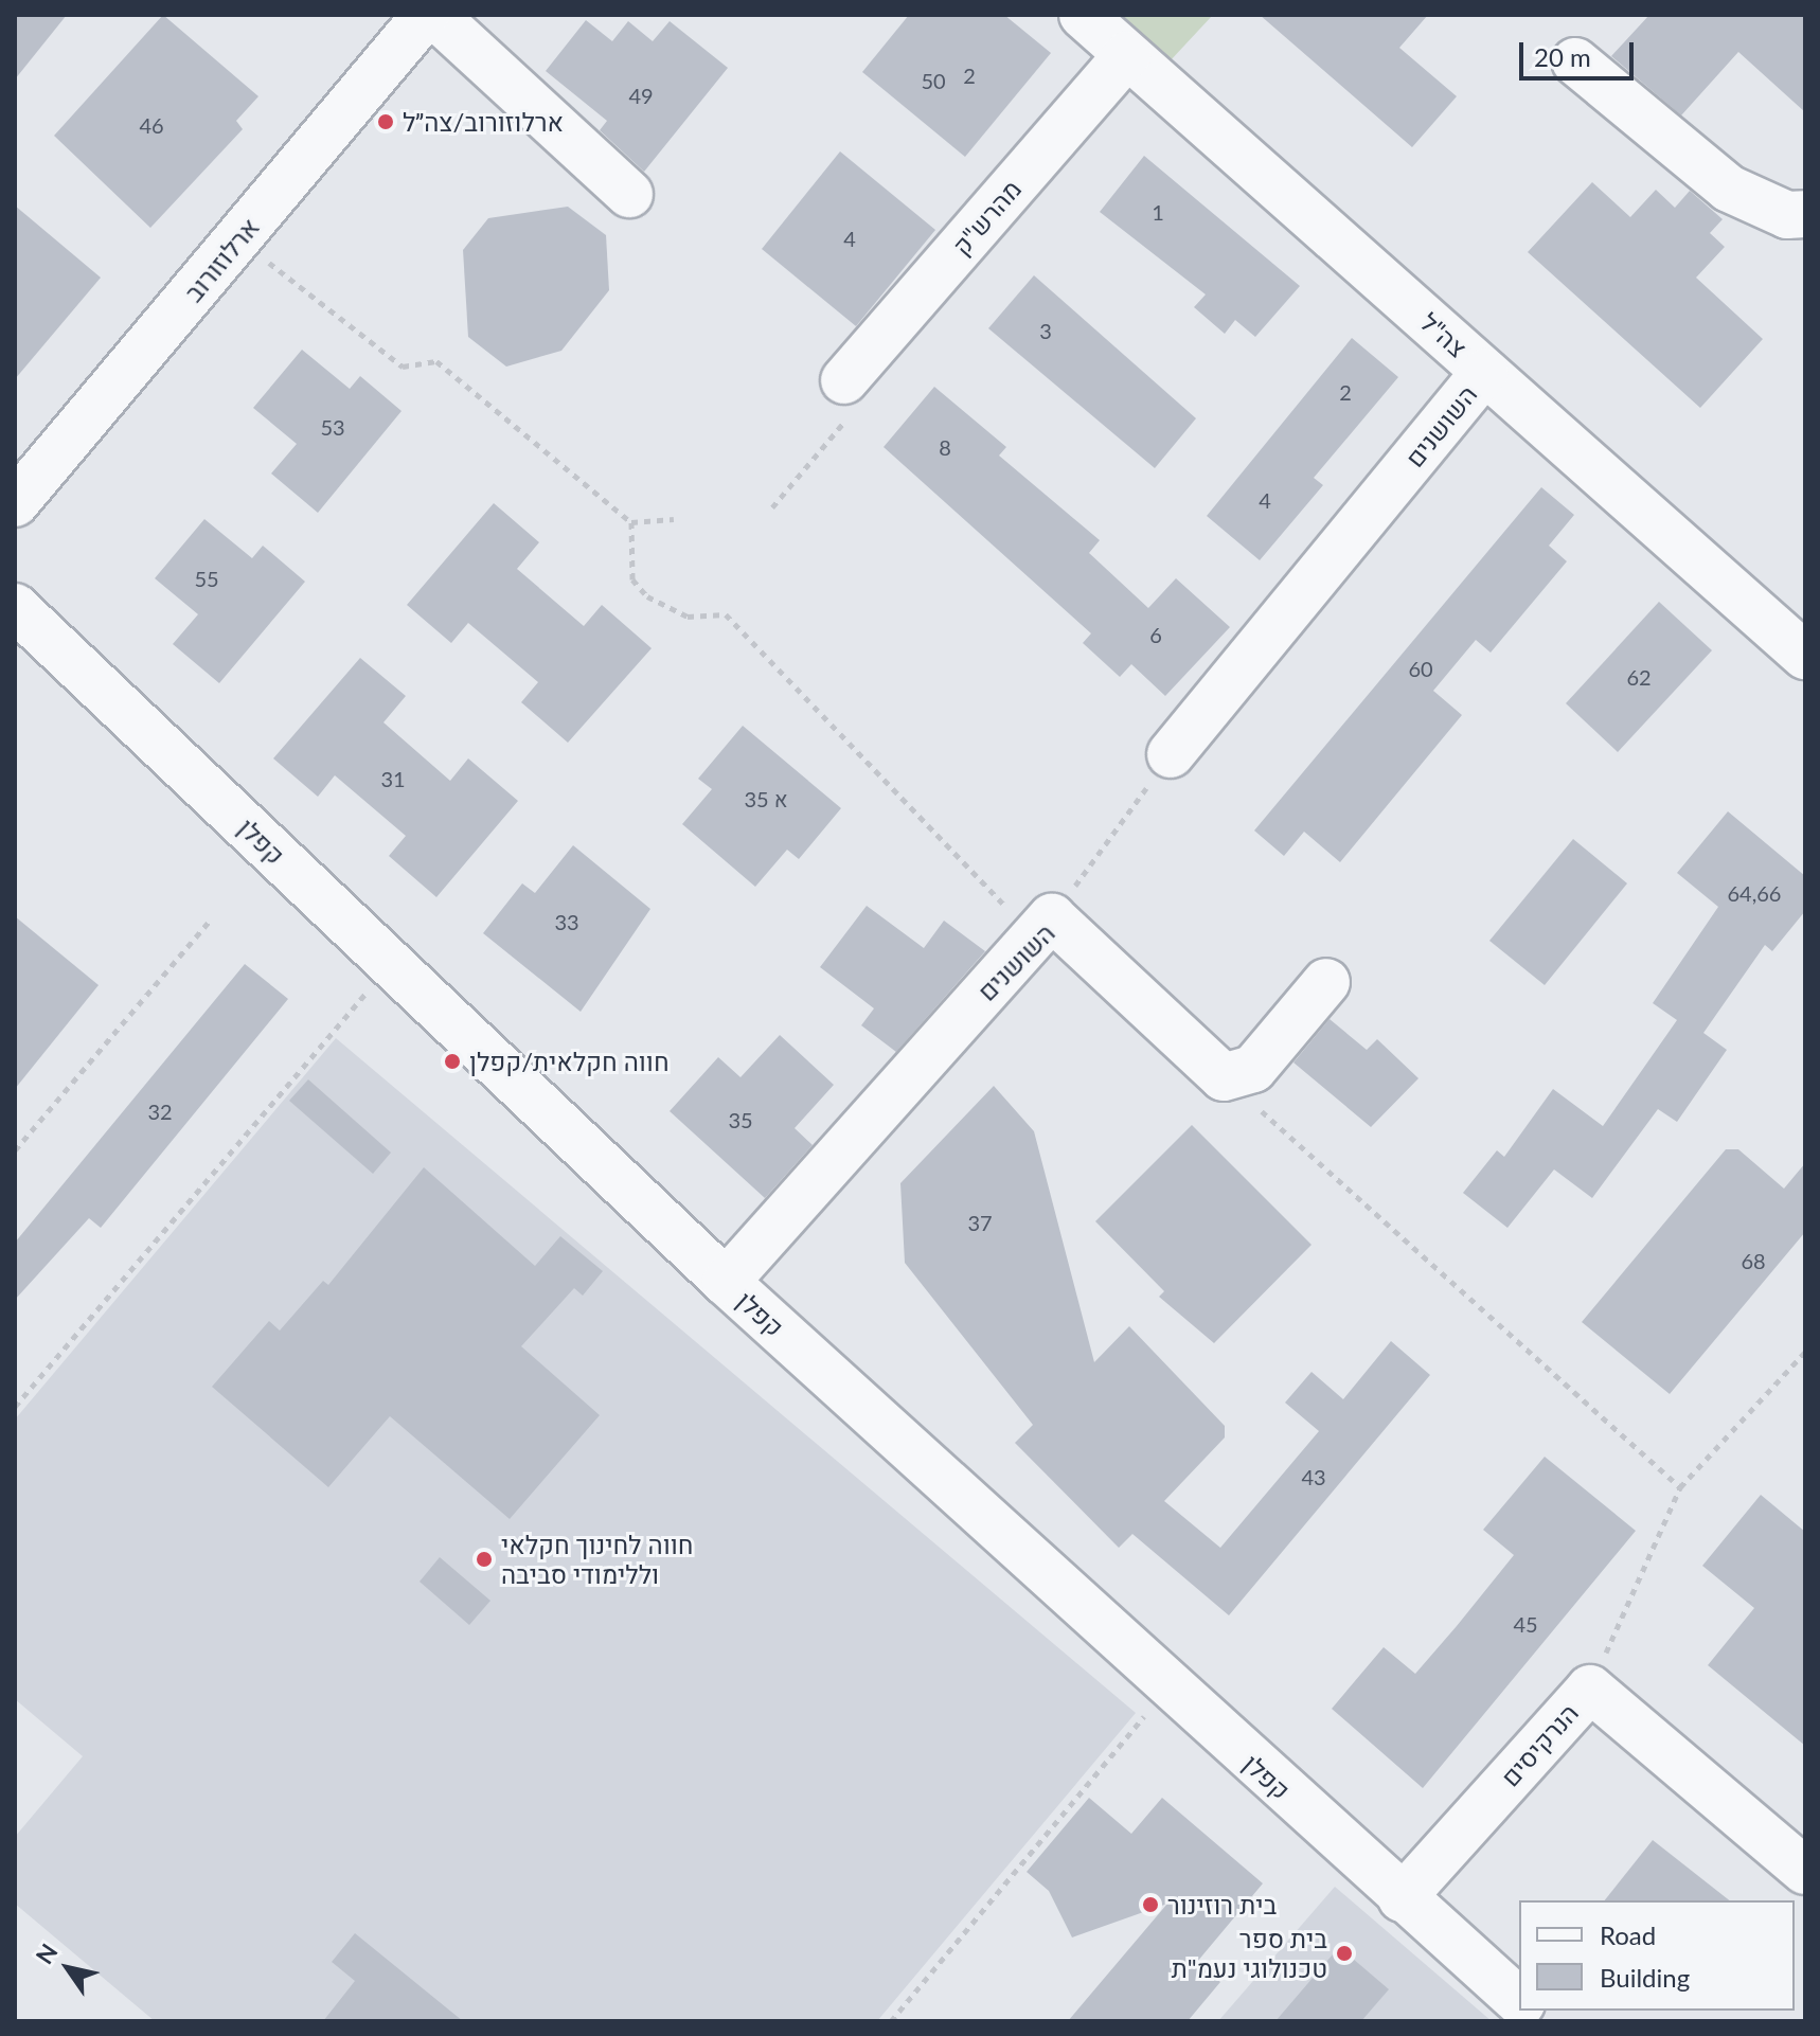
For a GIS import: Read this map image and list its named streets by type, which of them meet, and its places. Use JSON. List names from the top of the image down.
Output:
{
  "streets": {
    "street": [
      "מהרש\"ק",
      "ארלוזורוב",
      "צה\"ל",
      "השושנים",
      "קפלן",
      "הנרקיסים"
    ]
  },
  "crossings": [
    ["מהרש\"ק", "צה\"ל"],
    ["צה\"ל", "השושנים"],
    ["השושנים", "קפלן"],
    ["קפלן", "הנרקיסים"]
  ],
  "places": [
    "ארלוזורוב/צה״ל",
    "חווה חקלאית/קפלן",
    "חווה לחינוך חקלאי וללימודי סביבה",
    "בית רוזינור",
    "בית ספר טכנולוגי נעמ\"ת"
  ],
  "house_numbers": [
    "2",
    "50",
    "49",
    "46",
    "1",
    "4",
    "3",
    "2",
    "53",
    "8",
    "4",
    "55",
    "6",
    "60",
    "62",
    "31",
    "35 א",
    "64,66",
    "33",
    "32",
    "35",
    "37",
    "68",
    "43",
    "45"
  ],
  "legend": ["Road", "Building"],
  "scale_bar": "20 m",
  "north": "top left"
}
